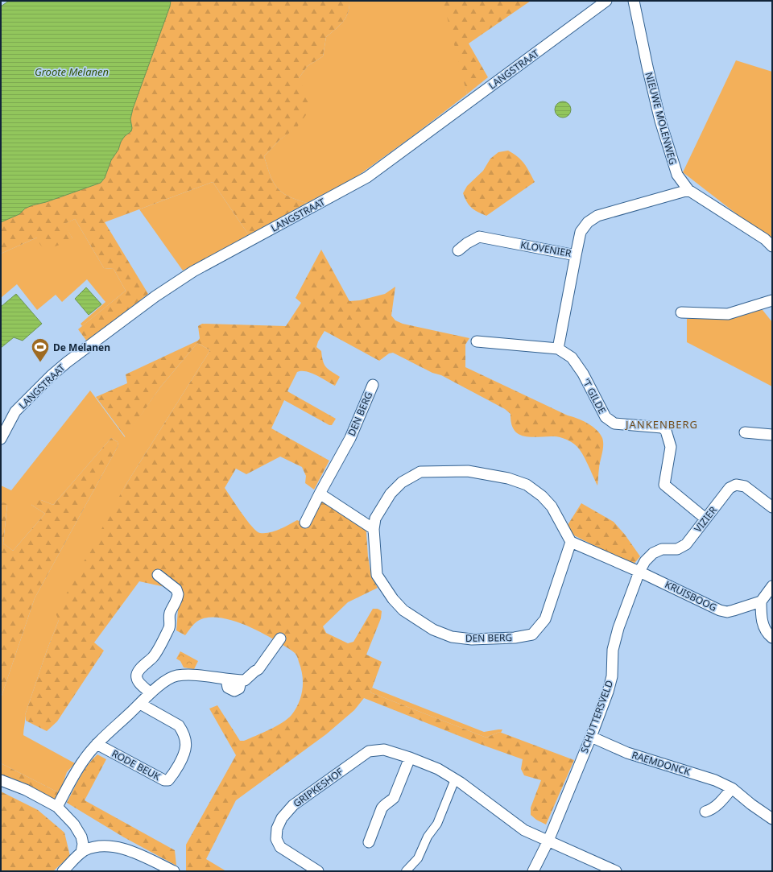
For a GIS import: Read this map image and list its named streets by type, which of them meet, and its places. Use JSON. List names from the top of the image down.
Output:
{
  "streets": {
    "street": [
      "LANGSTRAAT",
      "NIEUWE MOLENWEG",
      "KLOVENIER",
      "'T GILDE",
      "DEN BERG",
      "VIZIER",
      "KRUISBOOG",
      "SCHUTTERSVELD",
      "RAEMDONCK",
      "RODE BEUK",
      "GRIPKESHOF"
    ]
  },
  "crossings": [
    ["NIEUWE MOLENWEG", "KLOVENIER"],
    ["'T GILDE", "VIZIER"],
    ["VIZIER", "KRUISBOOG"],
    ["VIZIER", "SCHUTTERSVELD"],
    ["KRUISBOOG", "SCHUTTERSVELD"],
    ["SCHUTTERSVELD", "RAEMDONCK"],
    ["SCHUTTERSVELD", "GRIPKESHOF"]
  ],
  "districts": ["JANKENBERG"],
  "water": ["Groote Melanen"],
  "places": {
    "sports": ["De Melanen"]
  }
}
